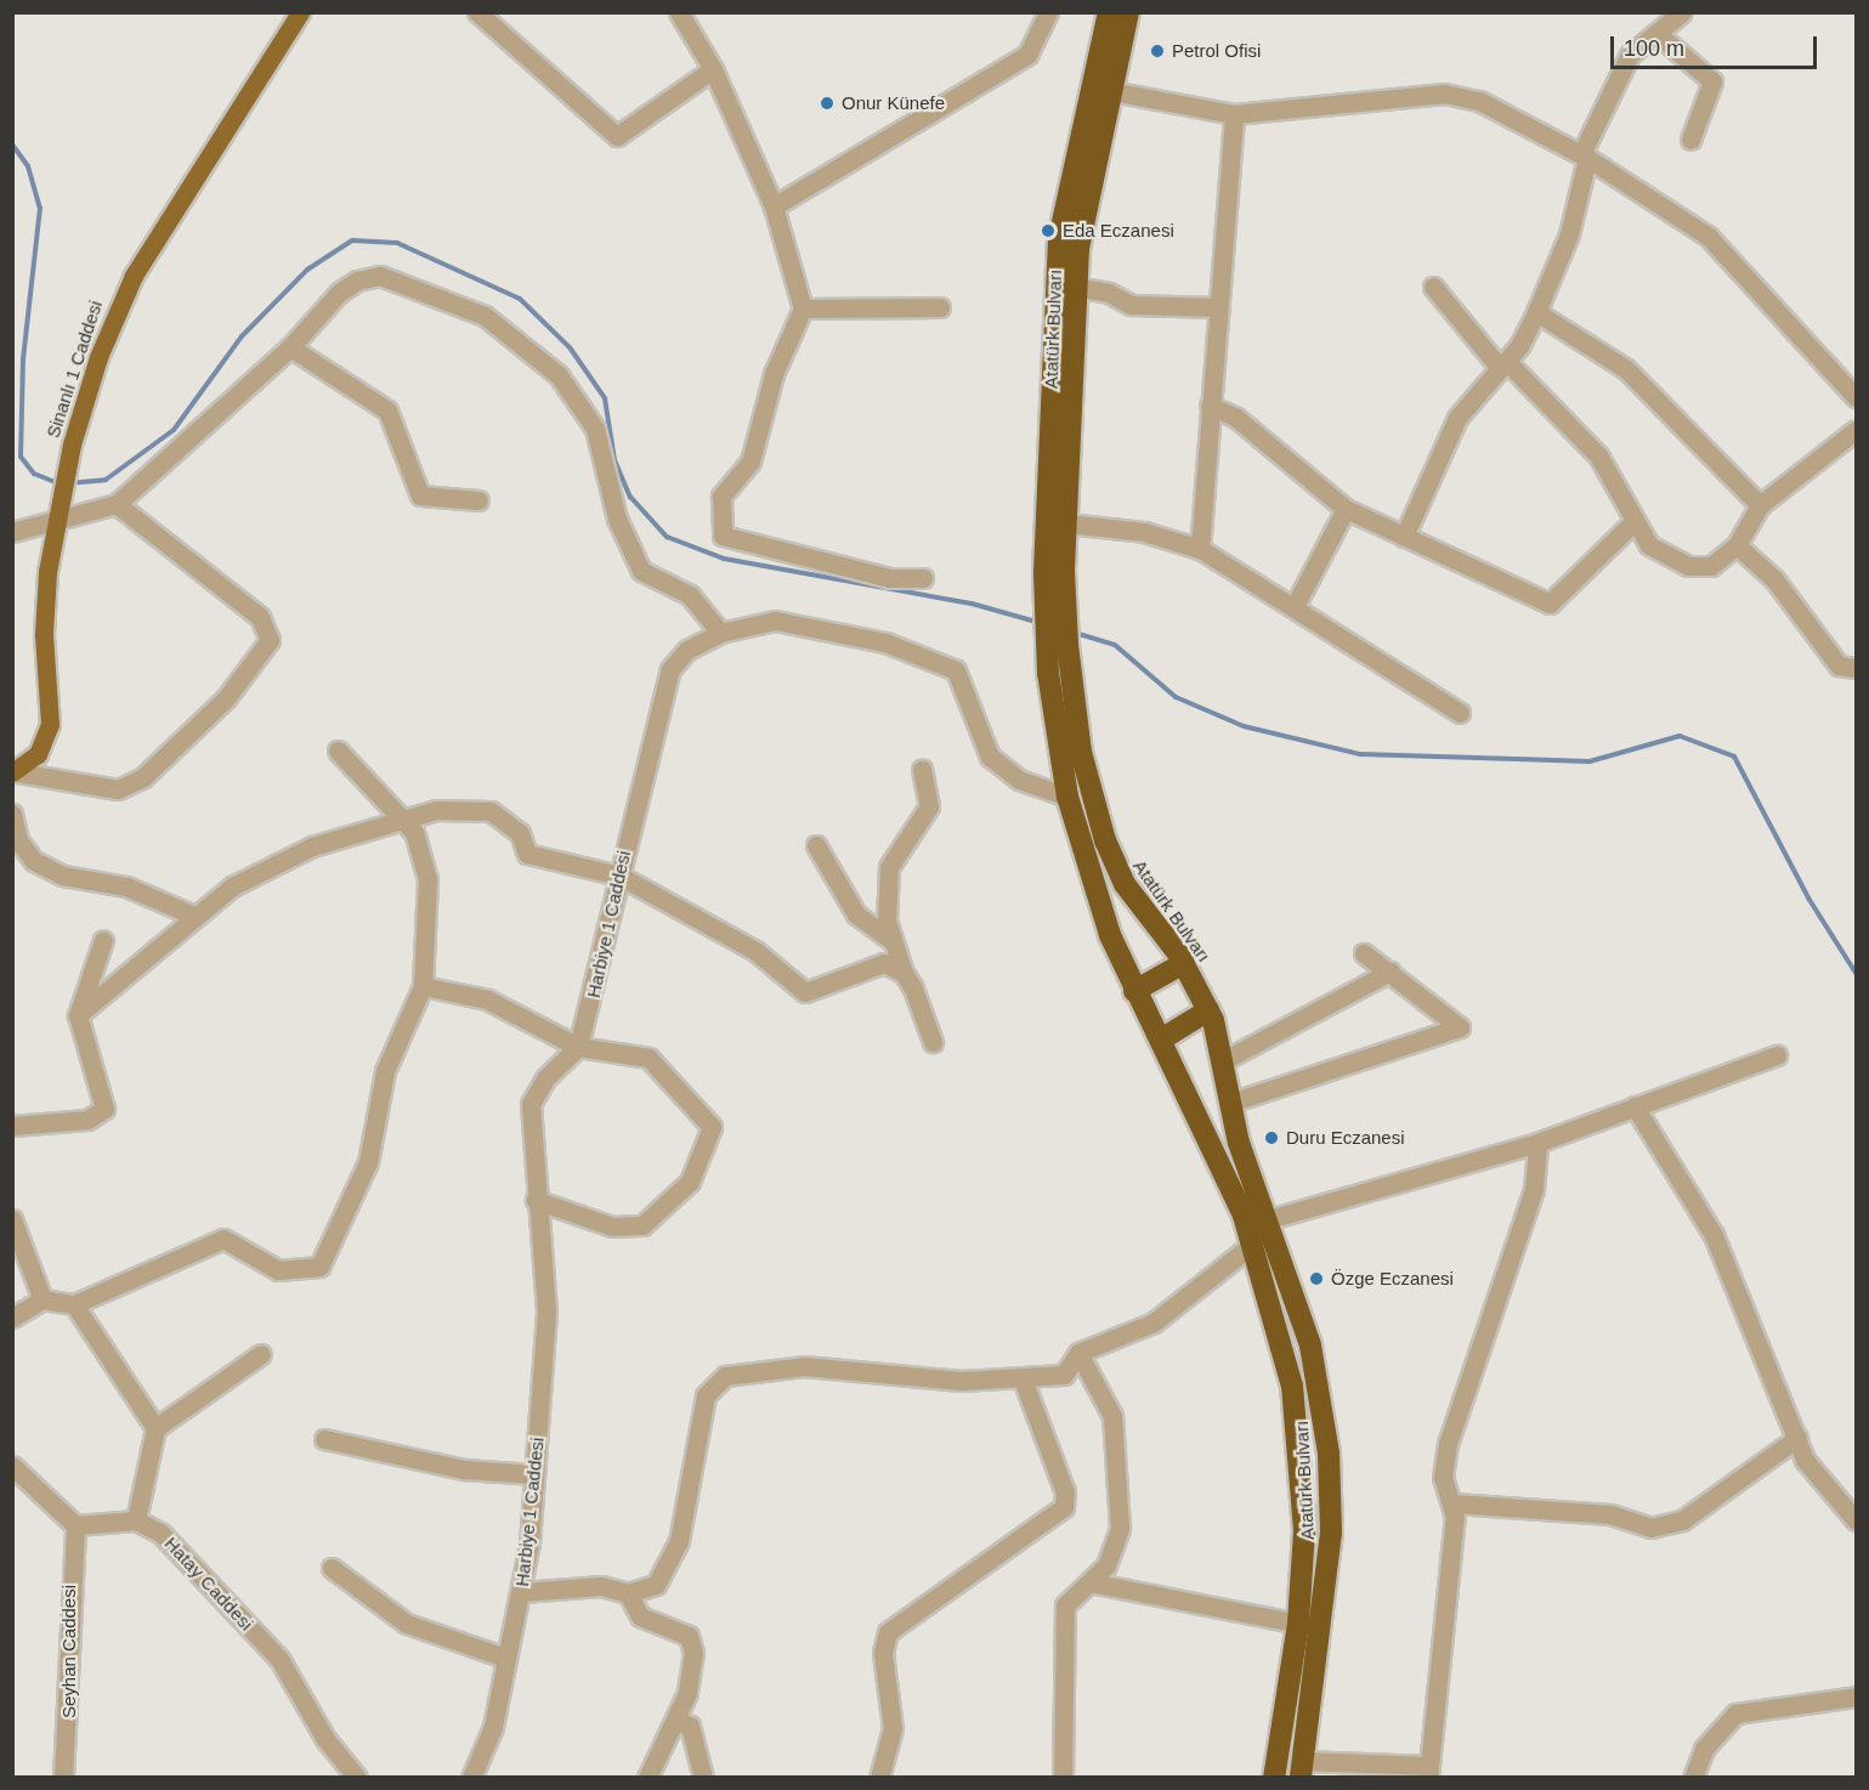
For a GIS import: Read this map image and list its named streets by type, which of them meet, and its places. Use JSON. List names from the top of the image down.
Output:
{
  "streets": {
    "highway": ["Atatürk Bulvarı"],
    "main road": ["Sinanlı 1 Caddesi"],
    "street": ["Harbiye 1 Caddesi", "Hatay Caddesi", "Seyhan Caddesi"]
  },
  "crossings": [
    ["Atatürk Bulvarı", "Harbiye 1 Caddesi"]
  ],
  "places": [
    "Petrol Ofisi",
    "Onur Künefe",
    "Eda Eczanesi",
    "Duru Eczanesi",
    "Özge Eczanesi"
  ],
  "scale_bar": "100 m"
}
